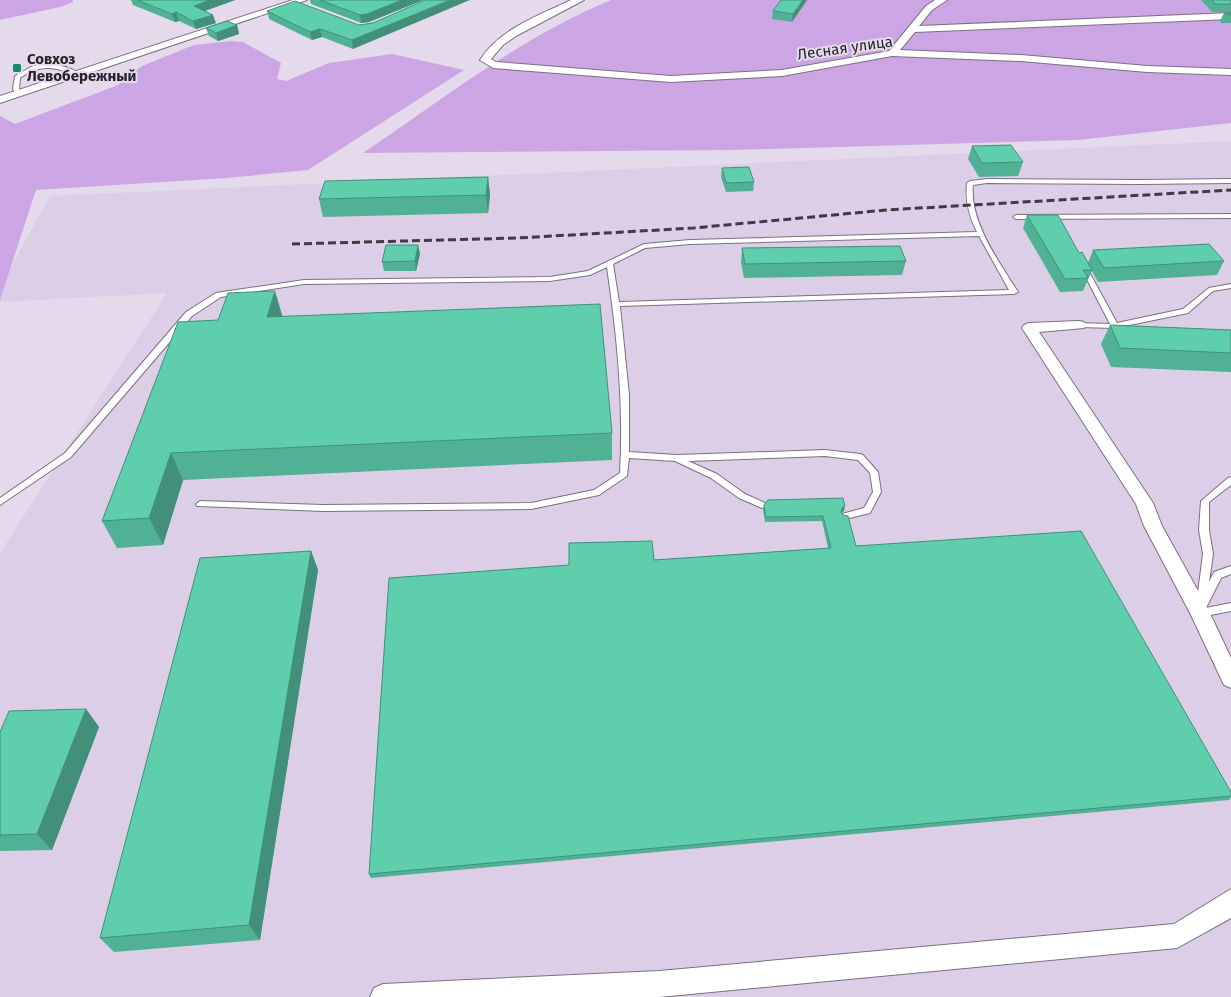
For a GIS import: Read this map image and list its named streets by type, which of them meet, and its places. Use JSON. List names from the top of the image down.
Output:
{
  "streets": {
    "street": ["Лесная улица"]
  },
  "places": {
    "transit": ["Совхоз Левобережный"]
  }
}
